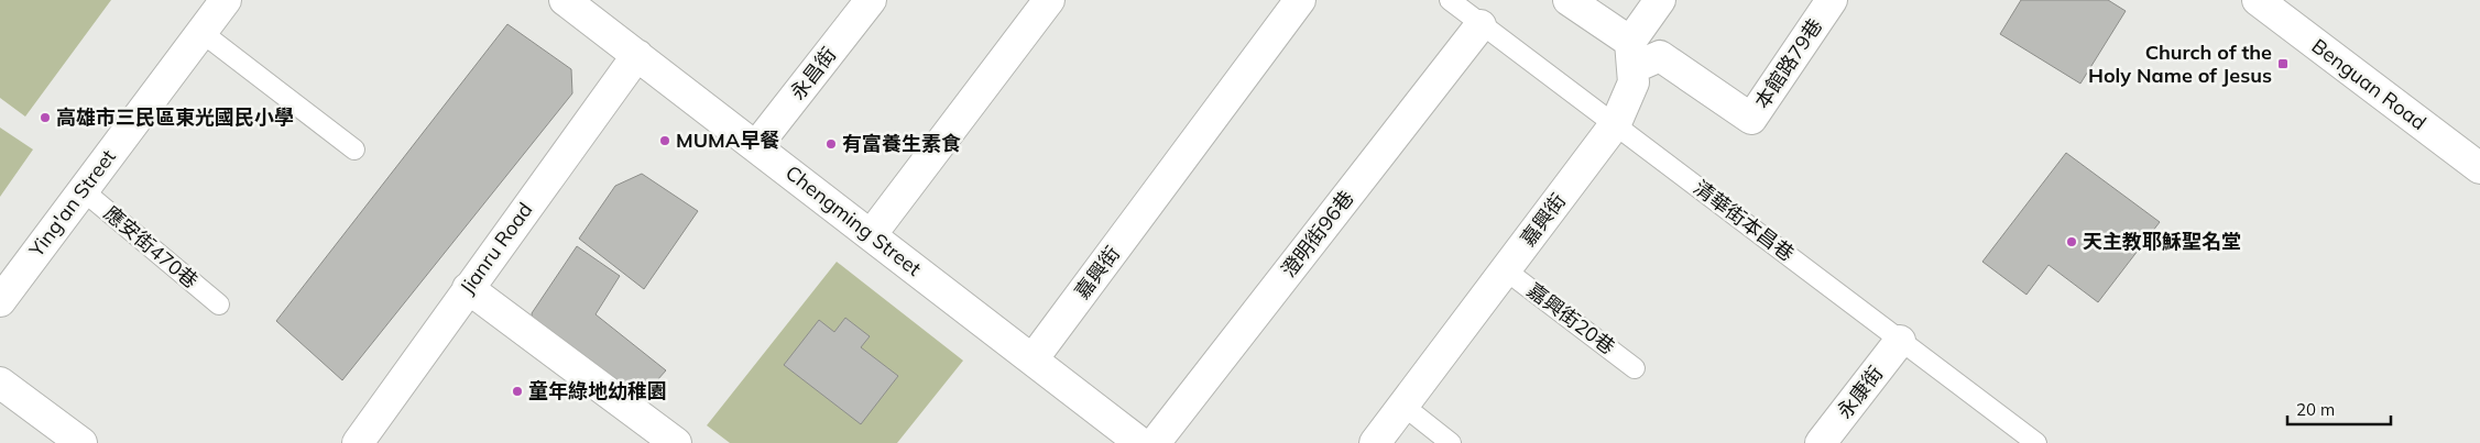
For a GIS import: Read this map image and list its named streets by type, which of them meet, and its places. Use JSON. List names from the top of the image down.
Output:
{
  "streets": {
    "street": [
      "本館路79巷",
      "永昌街",
      "Benguan Road",
      "Ying'an Street",
      "嘉興街",
      "Chengming Street",
      "澄明街96巷",
      "Jianru Road",
      "永康街"
    ],
    "lane": ["清華街本昌巷", "應安街470巷", "嘉興街20巷"]
  },
  "crossings": [
    ["本館路79巷", "嘉興街"],
    ["永昌街", "Chengming Street"],
    ["Ying'an Street", "應安街470巷"],
    ["嘉興街", "Chengming Street"],
    ["嘉興街", "清華街本昌巷"],
    ["嘉興街", "嘉興街20巷"],
    ["Chengming Street", "Jianru Road"],
    ["清華街本昌巷", "澄明街96巷"],
    ["清華街本昌巷", "永康街"]
  ],
  "places": {
    "transit": ["Church of the Holy Name of Jesus"],
    "other": [
      "高雄市三民區東光國民小學",
      "MUMA早餐",
      "有富養生素食",
      "天主教耶穌聖名堂",
      "童年綠地幼稚園"
    ]
  },
  "scale_bar": "20 m"
}
